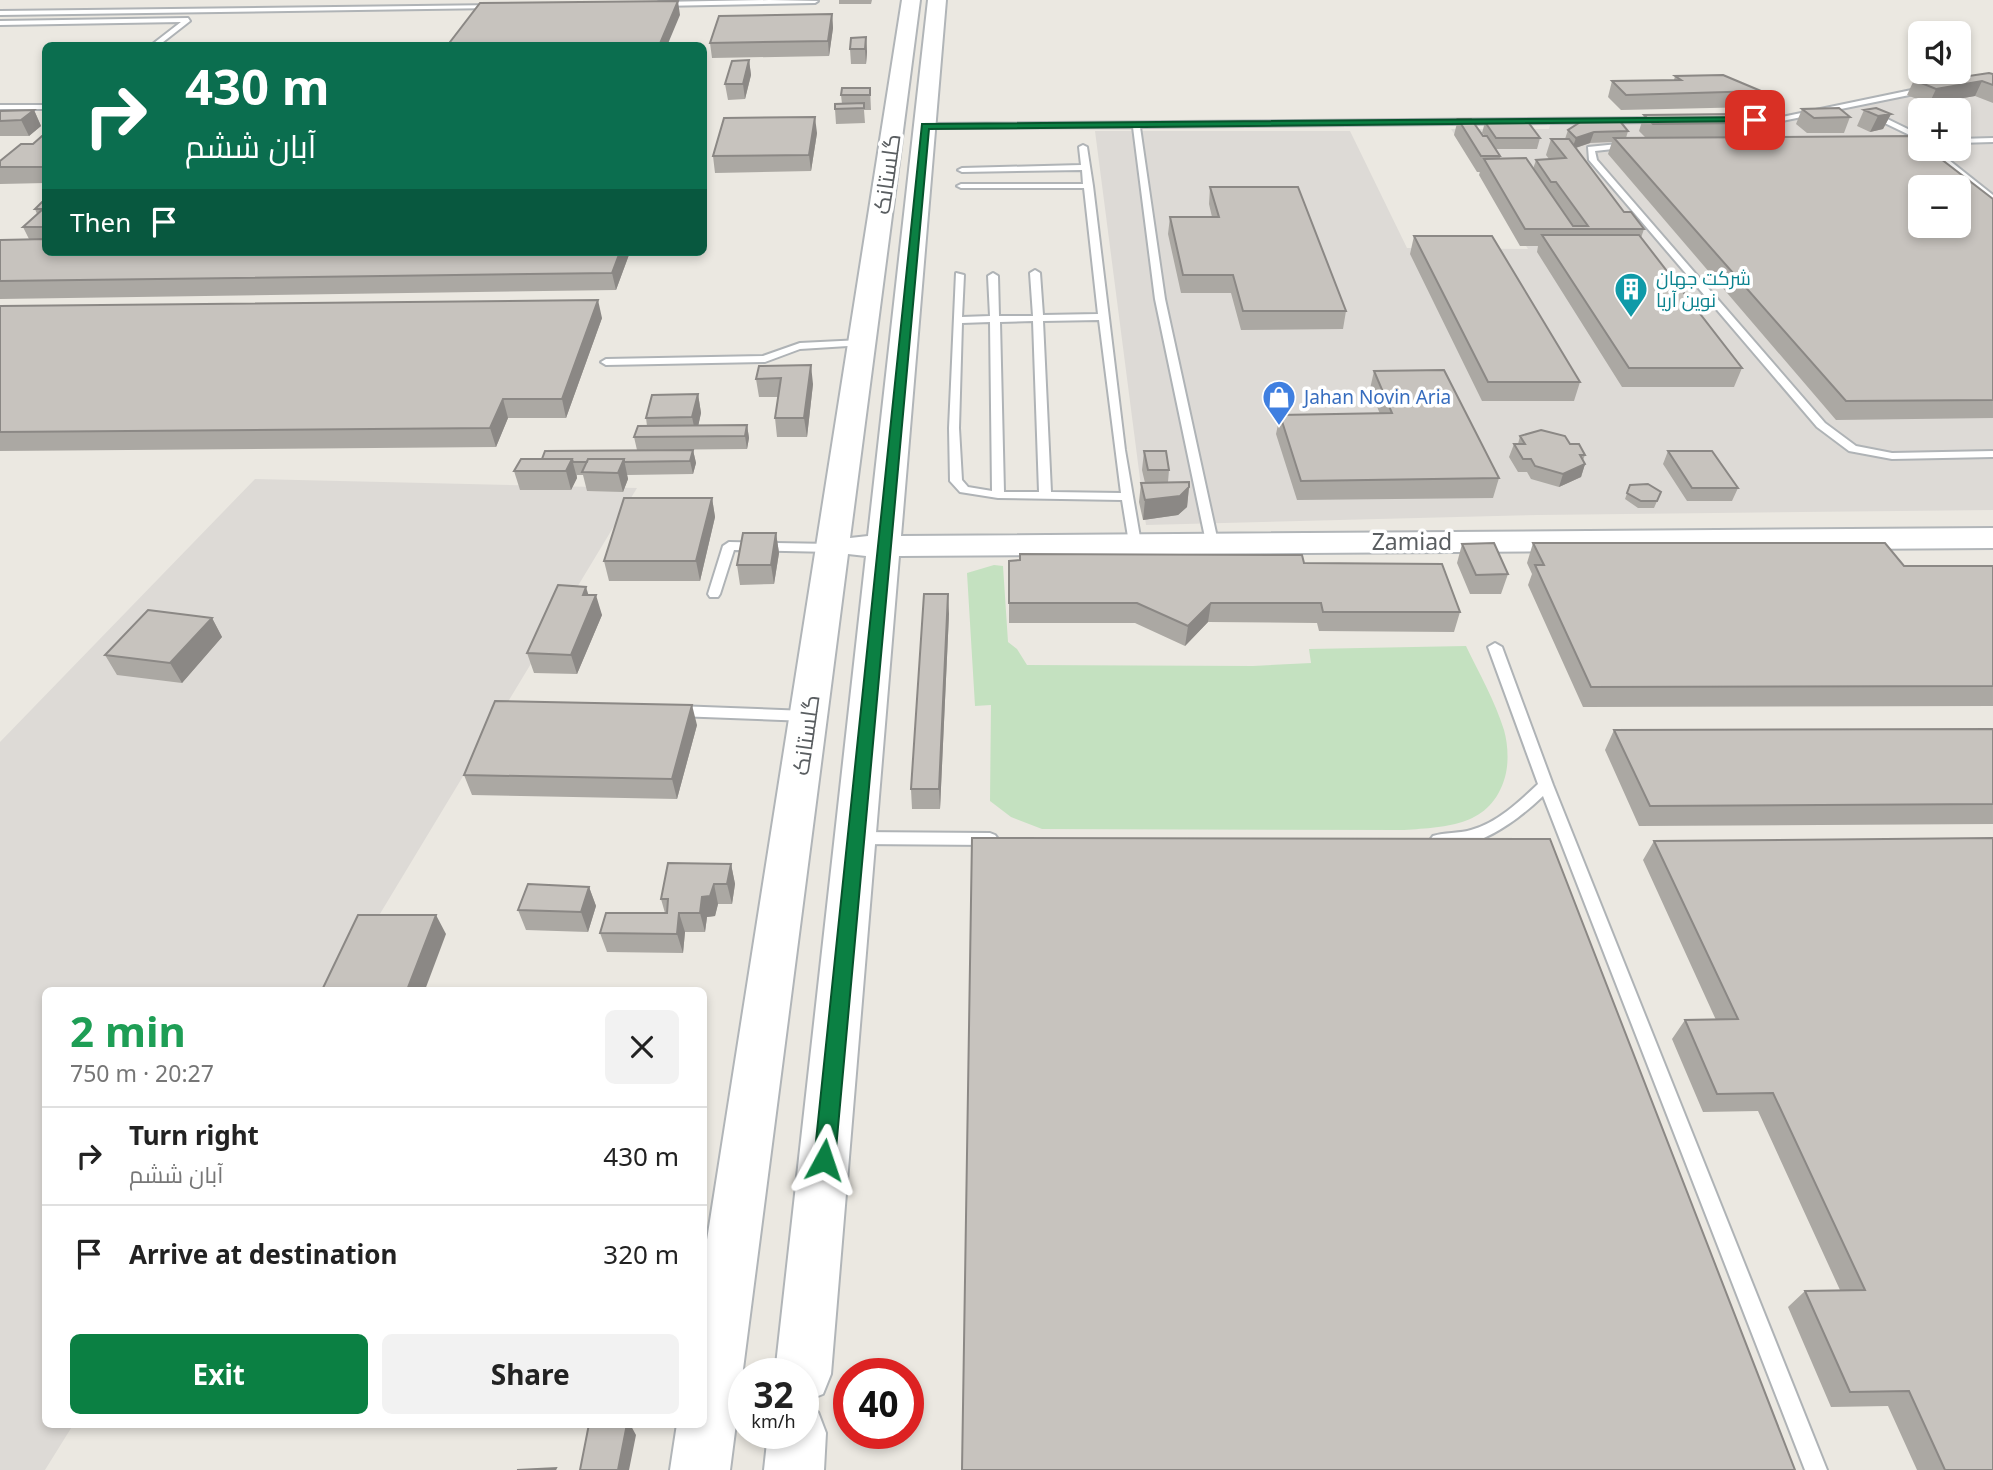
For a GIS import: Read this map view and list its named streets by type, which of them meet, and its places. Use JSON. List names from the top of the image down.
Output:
{
  "streets": {
    "street": ["گلستانک", "Zamiad"]
  },
  "crossings": [
    ["گلستانک", "Zamiad"]
  ],
  "places": {
    "building": ["شرکت جهان نوین آریا"],
    "shop": ["Jahan Novin Aria"]
  },
  "page": {
    "map_buttons": ["+", "−"],
    "turn": ["430 m", "آبان ششم"],
    "then": "Then",
    "heading": ["2 min", "750 m · 20:27"],
    "list": [
      {
        "name": "Turn right",
        "note": "آبان ششم",
        "value": "430 m"
      },
      {
        "name": "Arrive at destination",
        "value": "320 m"
      }
    ],
    "buttons": ["Exit", "Share"],
    "speed": "32 km/h",
    "limit": "40"
  }
}
